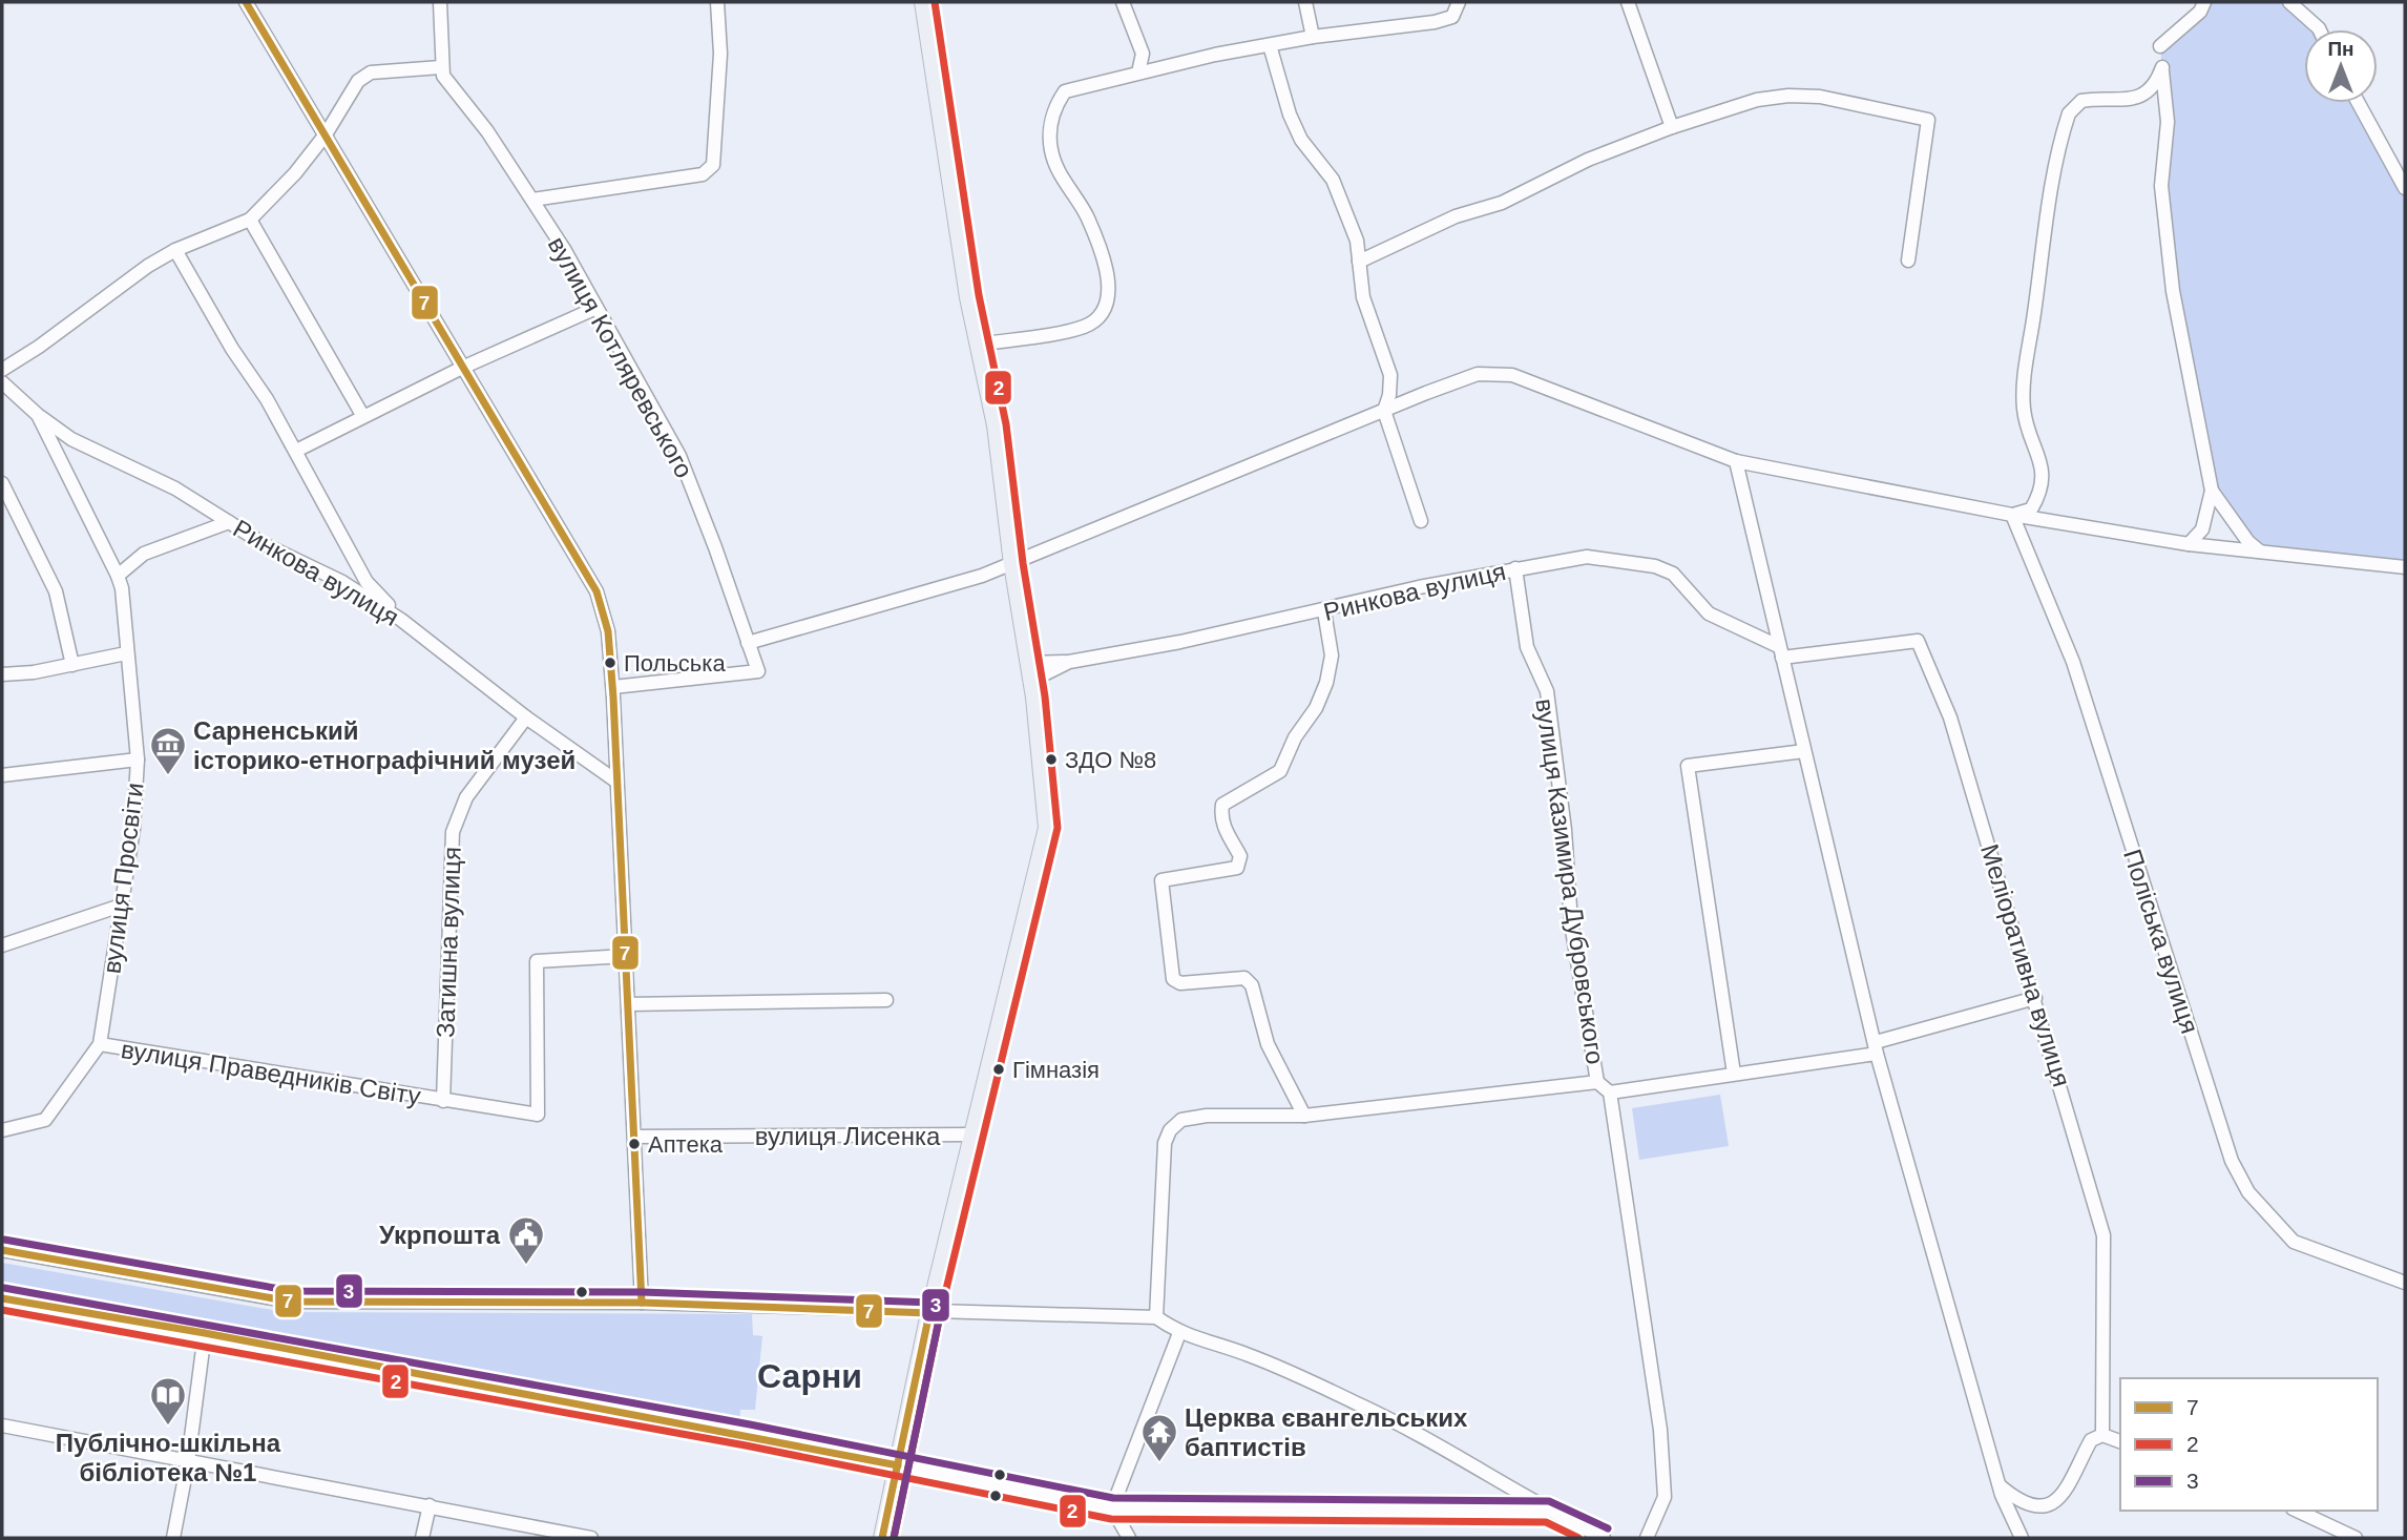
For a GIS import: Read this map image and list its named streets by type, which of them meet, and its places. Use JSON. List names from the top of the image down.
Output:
{
  "streets": {
    "street": [
      "вулиця Котляревського",
      "Ринкова вулиця",
      "вулиця Просвіти",
      "вулиця Казимира Дубровського",
      "Поліська вулиця",
      "Затишна вулиця",
      "Меліоративна вулиця",
      "вулиця Праведників Світу",
      "вулиця Лисенка"
    ]
  },
  "crossings": [
    ["Ринкова вулиця", "вулиця Просвіти"],
    ["Ринкова вулиця", "вулиця Казимира Дубровського"],
    ["Ринкова вулиця", "Затишна вулиця"],
    ["Ринкова вулиця", "Меліоративна вулиця"],
    ["вулиця Просвіти", "вулиця Праведників Світу"],
    ["Затишна вулиця", "вулиця Праведників Світу"]
  ],
  "districts": ["Сарни"],
  "places": {
    "other": [
      "Польська",
      "ЗДО №8",
      "Гімназія",
      "Аптека"
    ],
    "museum": ["Сарненський історико-етнографічний музей"],
    "public building": ["Укрпошта"],
    "library": ["Публічно-шкільна бібліотека №1"],
    "temple": ["Церква євангельських баптистів"]
  },
  "lines": ["transit line 7", "transit line 2", "transit line 3"],
  "legend": ["7", "2", "3"],
  "north": "top"
}
